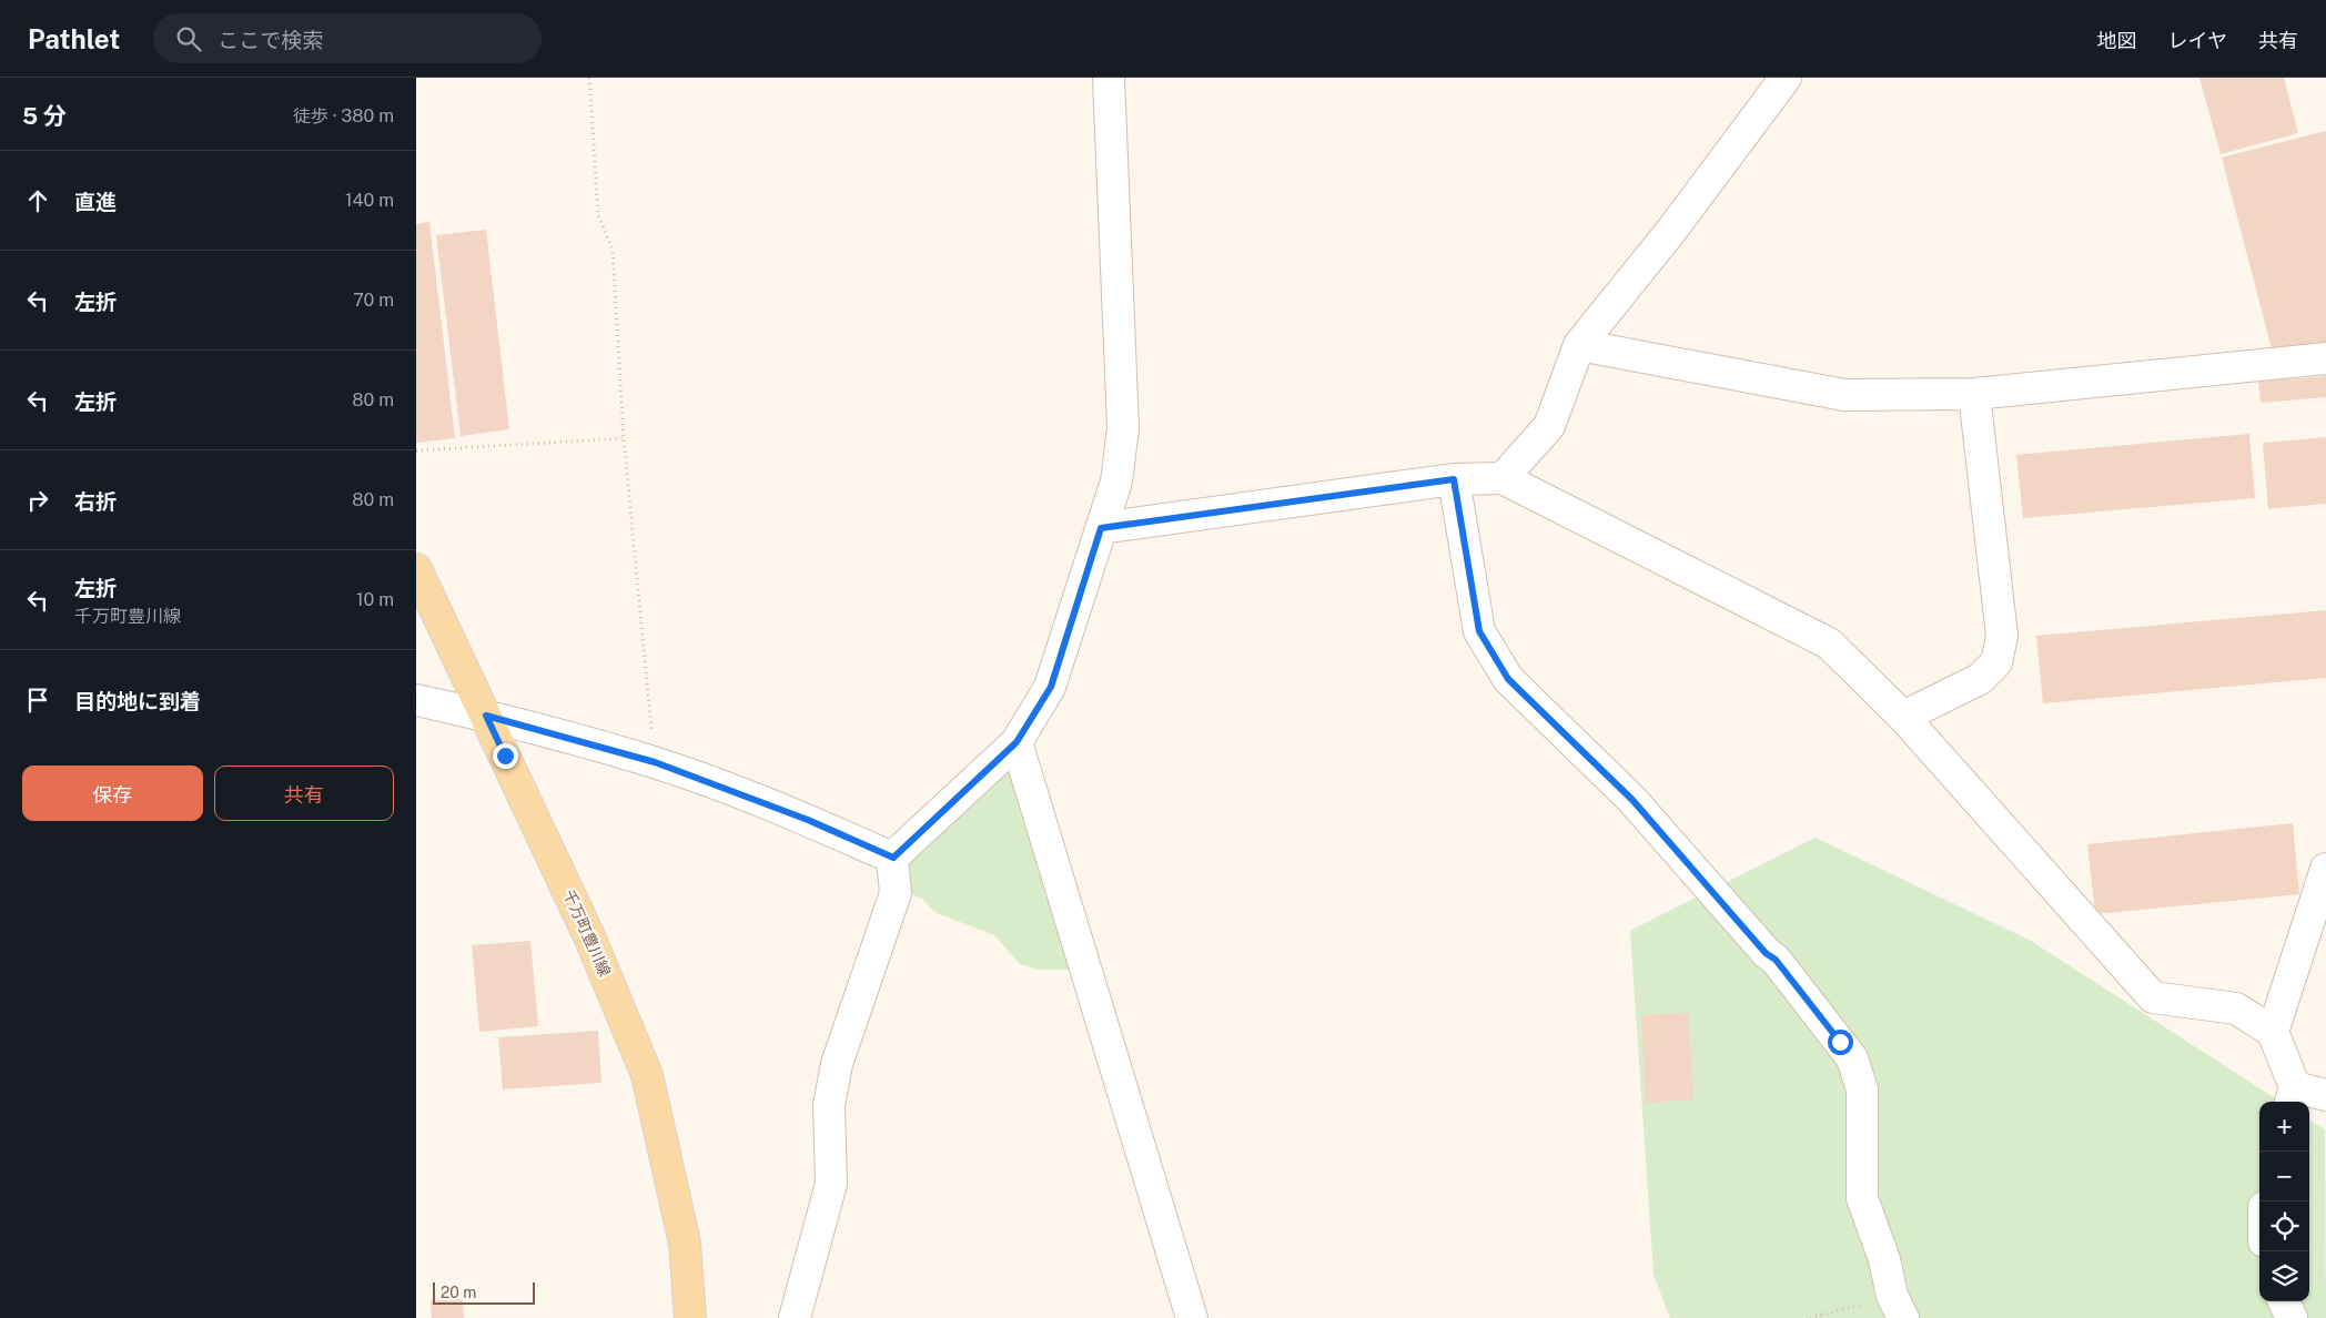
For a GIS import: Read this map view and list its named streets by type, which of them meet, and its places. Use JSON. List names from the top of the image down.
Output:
{
  "streets": {
    "main road": ["千万町豊川線"]
  },
  "scale_bar": "20 m",
  "page": {
    "header": "Pathlet",
    "search": "ここで検索",
    "nav": ["地図", "レイヤ", "共有"],
    "heading": ["5 分", "徒歩 · 380 m"],
    "list": [
      ["直進", "140 m"],
      ["左折", "70 m"],
      ["左折", "80 m"],
      ["右折", "80 m"],
      ["左折", "千万町豊川線", "10 m"],
      "目的地に到着"
    ],
    "buttons": ["保存", "共有"],
    "map_buttons": ["+", "−"],
    "scale": "20 m"
  }
}
